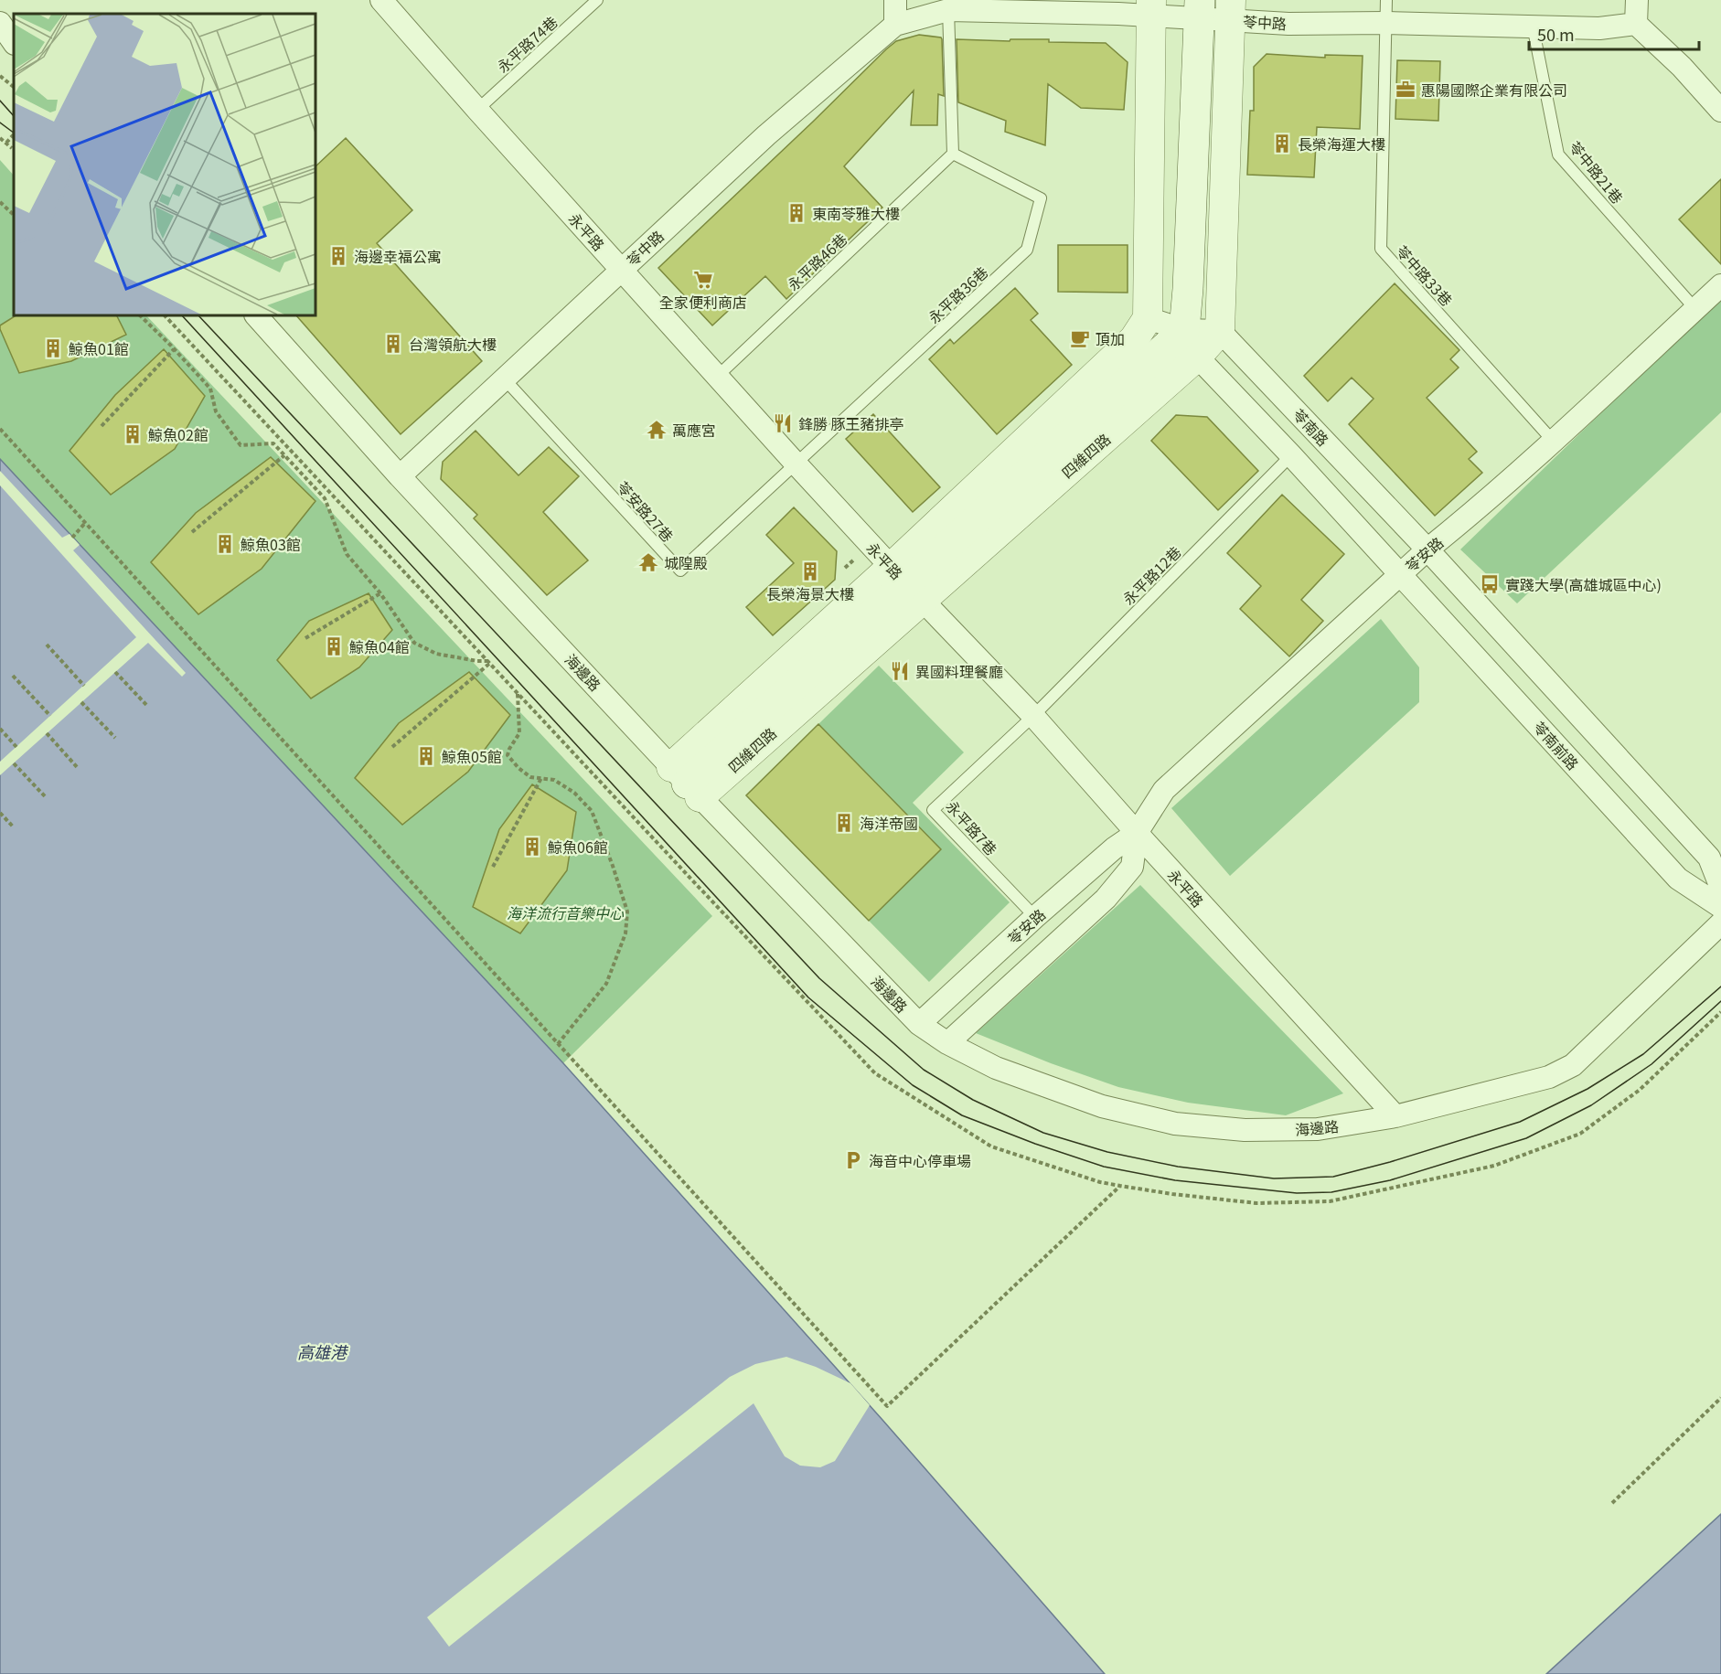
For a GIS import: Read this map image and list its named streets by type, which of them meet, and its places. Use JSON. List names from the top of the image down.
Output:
{
  "streets": {
    "main road": ["四維四路"],
    "street": [
      "苓中路",
      "永平路",
      "苓南路",
      "苓安路",
      "海邊路",
      "苓南前路"
    ],
    "lane": [
      "永平路74巷",
      "苓中路21巷",
      "永平路46巷",
      "苓中路33巷",
      "永平路36巷",
      "苓安路27巷",
      "永平路12巷",
      "永平路7巷"
    ]
  },
  "crossings": [
    ["苓中路", "苓中路21巷"],
    ["苓中路", "永平路"],
    ["苓中路", "苓中路33巷"],
    ["苓中路", "苓安路27巷"],
    ["苓中路", "海邊路"],
    ["永平路74巷", "永平路"],
    ["苓中路21巷", "苓安路"],
    ["永平路", "永平路46巷"],
    ["永平路", "永平路36巷"],
    ["永平路", "四維四路"],
    ["永平路", "苓安路27巷"],
    ["永平路", "苓安路"],
    ["永平路", "永平路12巷"],
    ["永平路", "海邊路"],
    ["永平路", "永平路7巷"],
    ["永平路46巷", "永平路36巷"],
    ["苓中路33巷", "苓安路"],
    ["永平路36巷", "苓安路27巷"],
    ["苓南路", "四維四路"],
    ["苓南路", "苓安路"],
    ["四維四路", "海邊路"],
    ["苓安路", "海邊路"],
    ["苓安路", "苓南前路"],
    ["苓安路", "永平路7巷"],
    ["永平路12巷", "永平路7巷"]
  ],
  "water": ["高雄港"],
  "parks": ["海洋流行音樂中心"],
  "places": {
    "office": ["惠陽國際企業有限公司"],
    "building": [
      "長榮海運大樓",
      "東南苓雅大樓",
      "海邊幸福公寓",
      "台灣領航大樓",
      "鯨魚01館",
      "鯨魚02館",
      "鯨魚03館",
      "長榮海景大樓",
      "鯨魚04館",
      "鯨魚05館",
      "海洋帝國",
      "鯨魚06館"
    ],
    "supermarket": ["全家便利商店"],
    "cafe": ["頂加"],
    "restaurant": ["鋒勝 豚王豬排亭", "異國料理餐廳"],
    "temple": ["萬應宮", "城隍殿"],
    "bus stop": ["實踐大學(高雄城區中心)"],
    "parking": ["海音中心停車場"]
  },
  "scale_bar": "50 m"
}
